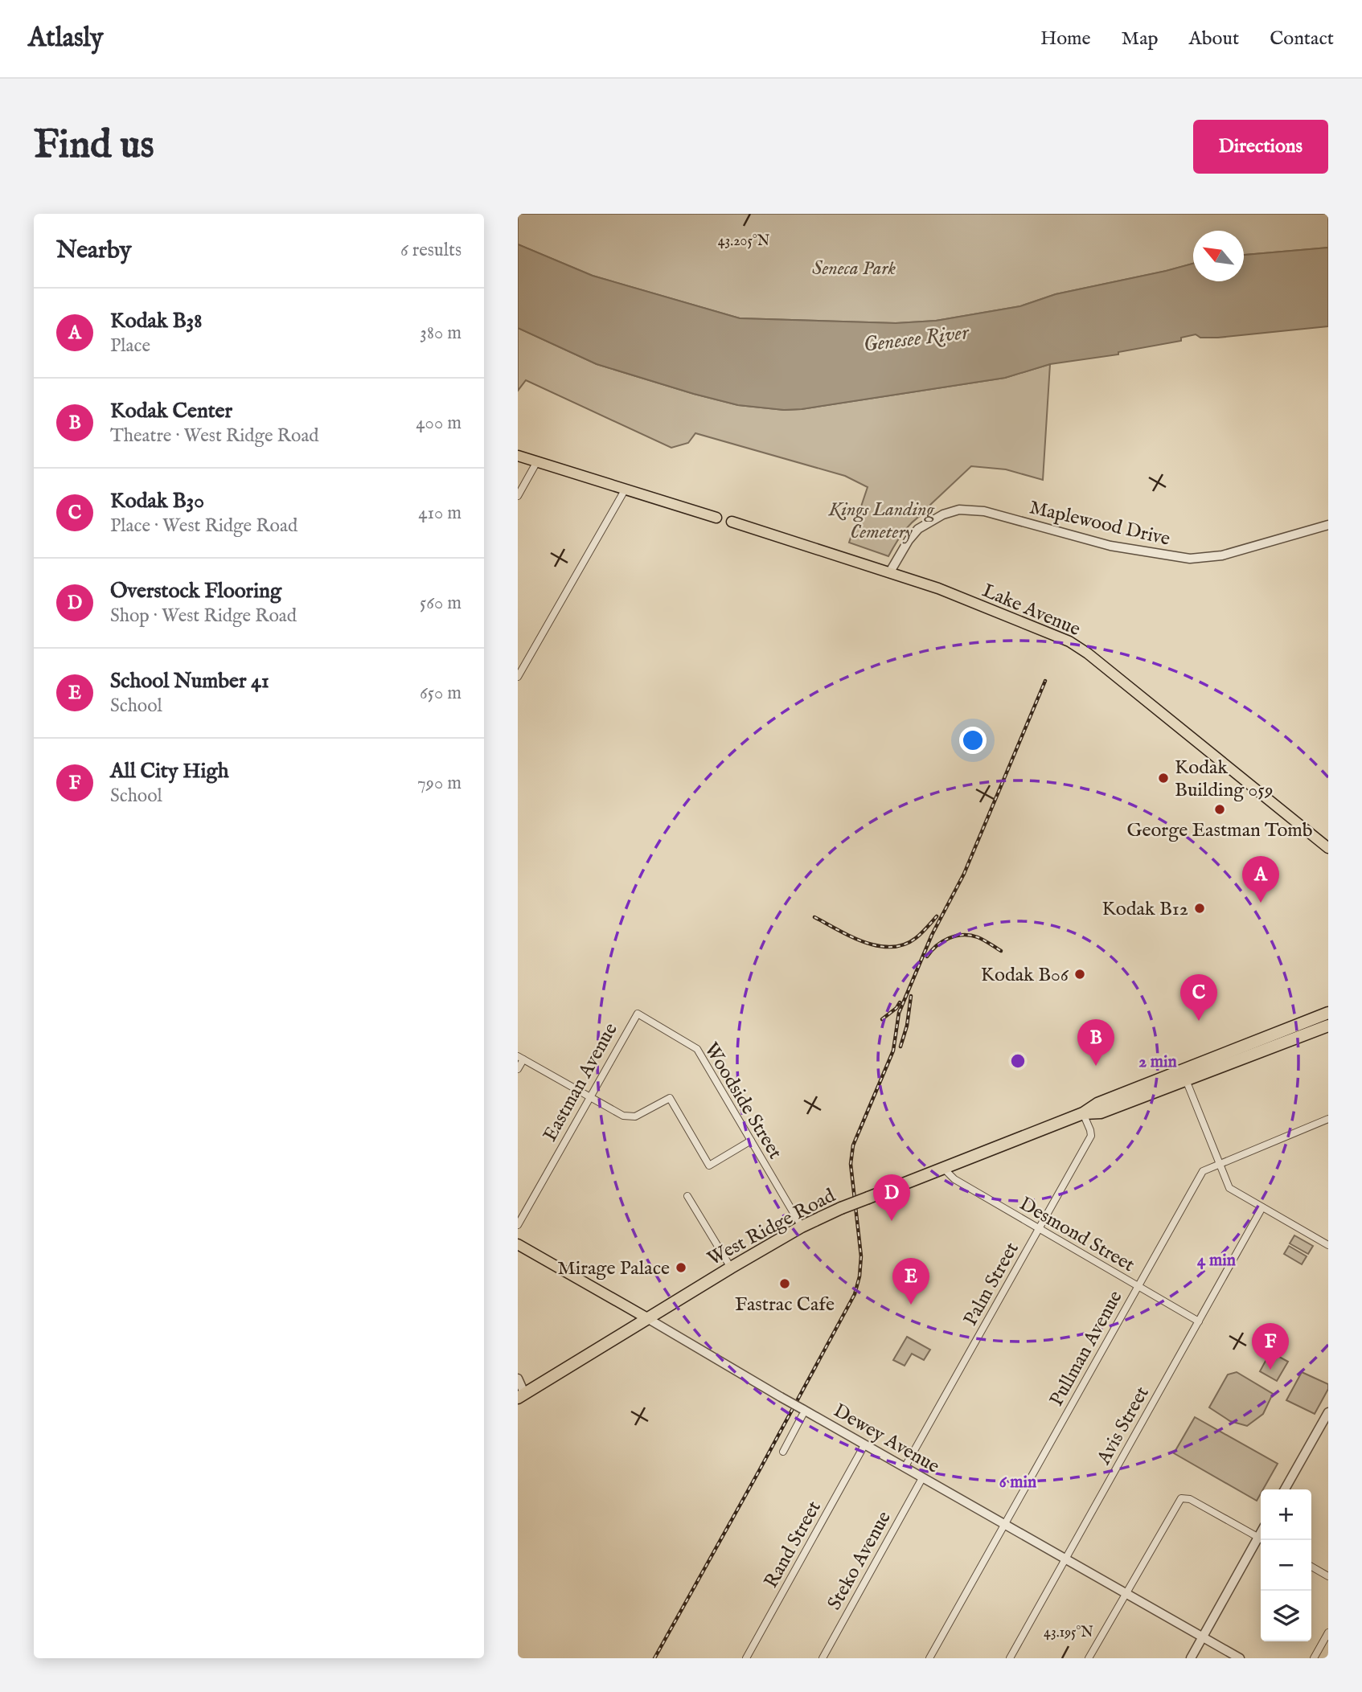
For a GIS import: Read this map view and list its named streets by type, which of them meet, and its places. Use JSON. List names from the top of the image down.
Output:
{
  "streets": {
    "highway": ["West Ridge Road"],
    "main road": ["Lake Avenue", "Dewey Avenue"],
    "street": [
      "Maplewood Drive",
      "Eastman Avenue",
      "Woodside Street",
      "Desmond Street",
      "Palm Street",
      "Pullman Avenue",
      "Avis Street",
      "Rand Street",
      "Steko Avenue"
    ]
  },
  "crossings": [
    ["Maplewood Drive", "Lake Avenue"],
    ["Eastman Avenue", "Woodside Street"],
    ["Woodside Street", "West Ridge Road"],
    ["West Ridge Road", "Desmond Street"],
    ["West Ridge Road", "Palm Street"],
    ["West Ridge Road", "Dewey Avenue"],
    ["Desmond Street", "Palm Street"],
    ["Desmond Street", "Pullman Avenue"],
    ["Desmond Street", "Avis Street"],
    ["Palm Street", "Dewey Avenue"],
    ["Pullman Avenue", "Dewey Avenue"],
    ["Avis Street", "Dewey Avenue"],
    ["Dewey Avenue", "Rand Street"],
    ["Dewey Avenue", "Steko Avenue"]
  ],
  "water": ["Genesee River"],
  "parks": ["Seneca Park", "Kings Landing Cemetery"],
  "places": [
    "Kodak Building 059",
    "George Eastman Tomb",
    "Kodak B12",
    "Kodak B06",
    "Mirage Palace",
    "Fastrac Cafe"
  ],
  "north": "top left",
  "page": {
    "header": "Atlasly",
    "nav": [
      "Home",
      "Map",
      "About",
      "Contact"
    ],
    "buttons": "Directions",
    "title": "Find us",
    "heading": ["Nearby", "6 results"],
    "list": [
      {
        "mark": "A",
        "name": "Kodak B38",
        "note": "Place",
        "value": "380 m"
      },
      {
        "mark": "B",
        "name": "Kodak Center",
        "note": "Theatre · West Ridge Road",
        "value": "400 m"
      },
      {
        "mark": "C",
        "name": "Kodak B30",
        "note": "Place · West Ridge Road",
        "value": "410 m"
      },
      {
        "mark": "D",
        "name": "Overstock Flooring",
        "note": "Shop · West Ridge Road",
        "value": "560 m"
      },
      {
        "mark": "E",
        "name": "School Number 41",
        "note": "School",
        "value": "650 m"
      },
      {
        "mark": "F",
        "name": "All City High",
        "note": "School",
        "value": "790 m"
      }
    ],
    "pins": [
      "A",
      "C",
      "B",
      "D",
      "E",
      "F"
    ],
    "map_buttons": ["+", "−"]
  },
  "coordinates": ["43.205°N", "43.195°N"],
  "rings": ["2 min", "4 min", "6 min"]
}
